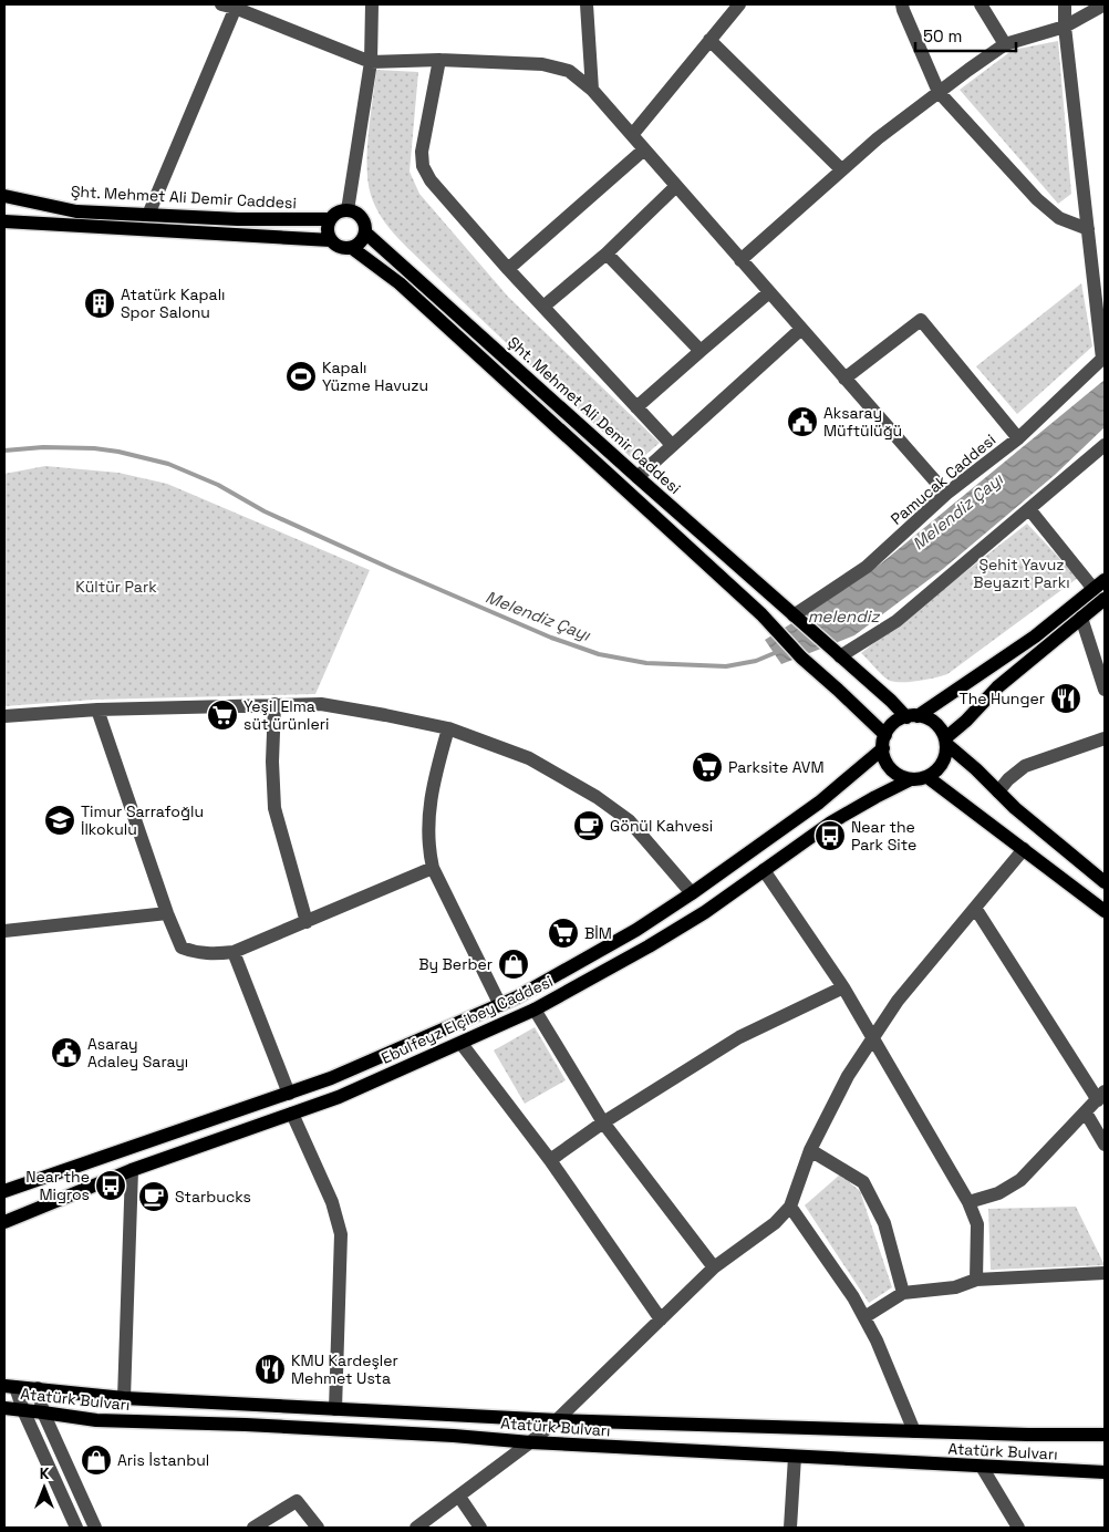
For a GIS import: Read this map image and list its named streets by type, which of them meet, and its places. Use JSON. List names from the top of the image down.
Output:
{
  "streets": {
    "main road": ["Şht. Mehmet Ali Demir Caddesi", "Ebulfeyz Elçibey Caddesi", "Atatürk Bulvarı"],
    "street": ["Pamucak Caddesi"]
  },
  "crossings": [
    ["Şht. Mehmet Ali Demir Caddesi", "Pamucak Caddesi"],
    ["Şht. Mehmet Ali Demir Caddesi", "Ebulfeyz Elçibey Caddesi"]
  ],
  "water": ["Melendiz Çayı", "melendiz"],
  "parks": ["Şehit Yavuz Beyazıt Parkı", "Kültür Park"],
  "places": {
    "building": ["Atatürk Kapalı Spor Salonu"],
    "sports": ["Kapalı Yüzme Havuzu"],
    "public building": ["Aksaray Müftülüğü", "Asaray Adaley Sarayı"],
    "restaurant": ["The Hunger", "KMU Kardeşler Mehmet Usta"],
    "supermarket": ["Yeşil Elma süt ürünleri", "Parksite AVM", "BİM"],
    "school or university": ["Timur Sarrafoğlu İlkokulu"],
    "cafe": ["Gönül Kahvesi", "Starbucks"],
    "bus stop": ["Near the Park Site", "Near the Migros"],
    "shop": ["By Berber", "Aris İstanbul"]
  },
  "scale_bar": "50 m",
  "north": "top"
}
